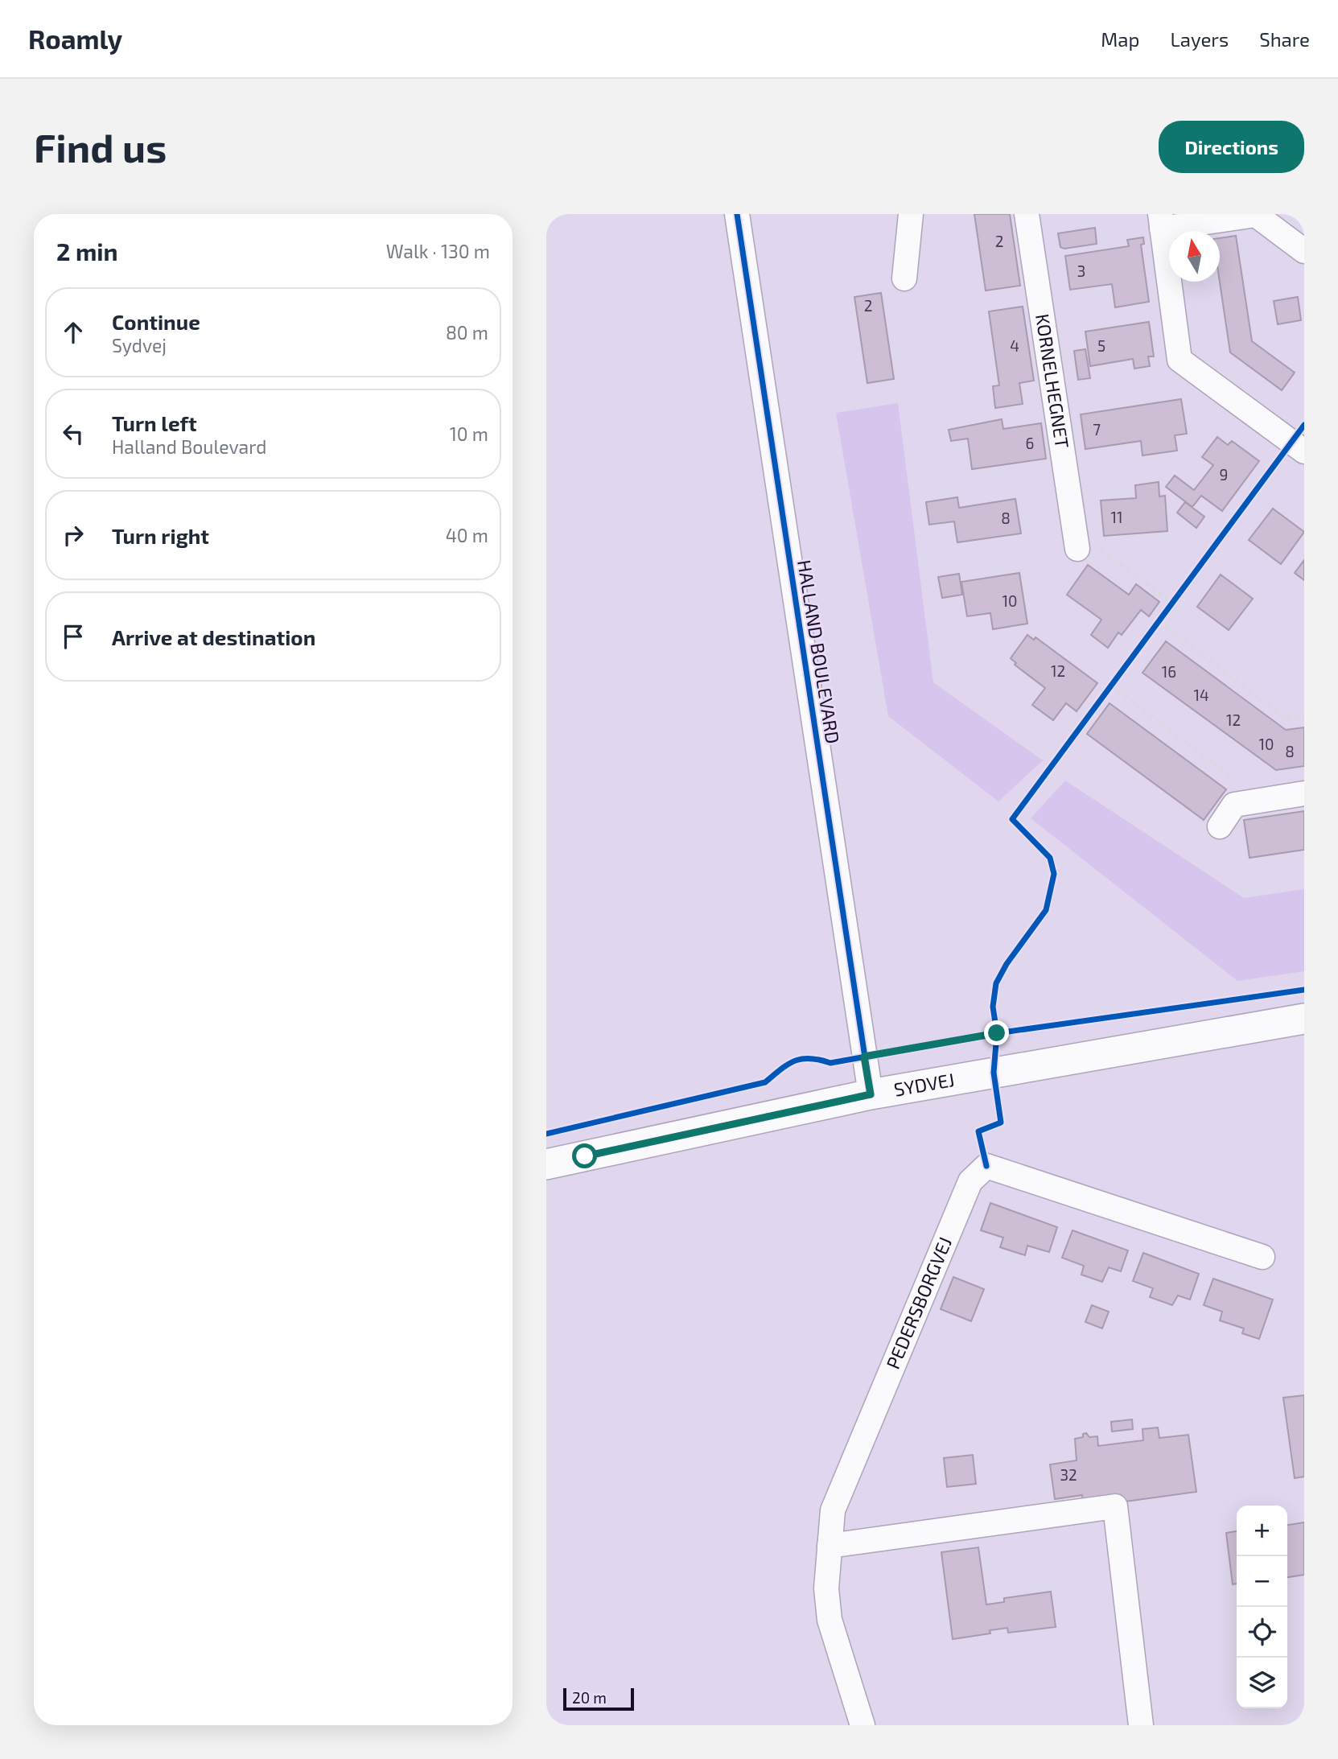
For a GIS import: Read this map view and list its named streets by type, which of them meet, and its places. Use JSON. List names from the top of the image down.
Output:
{
  "streets": {
    "main road": ["SYDVEJ"],
    "street": ["KORNELHEGNET", "HALLAND BOULEVARD", "PEDERSBORGVEJ"]
  },
  "crossings": [
    ["HALLAND BOULEVARD", "SYDVEJ"]
  ],
  "house_numbers": [
    "2",
    "3",
    "2",
    "4",
    "5",
    "7",
    "6",
    "9",
    "11",
    "8",
    "10",
    "12",
    "16",
    "14",
    "12",
    "10",
    "8",
    "32"
  ],
  "scale_bar": "20 m",
  "north": "top",
  "page": {
    "header": "Roamly",
    "nav": ["Map", "Layers", "Share"],
    "buttons": "Directions",
    "title": "Find us",
    "heading": ["2 min", "Walk · 130 m"],
    "list": [
      ["Continue", "Sydvej", "80 m"],
      ["Turn left", "Halland Boulevard", "10 m"],
      ["Turn right", "40 m"],
      "Arrive at destination"
    ],
    "map_buttons": ["+", "−"],
    "scale": "20 m"
  }
}
